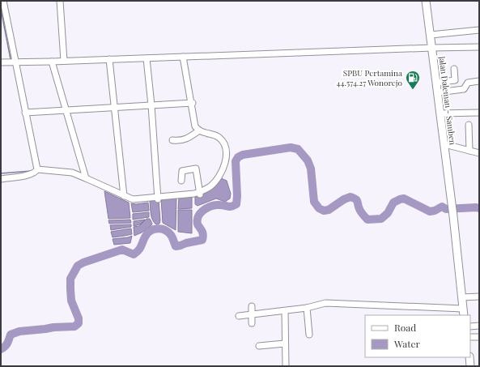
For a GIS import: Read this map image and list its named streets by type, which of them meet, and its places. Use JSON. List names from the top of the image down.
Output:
{
  "streets": {
    "main road": ["Jalan Daleman - Samben"]
  },
  "places": {
    "fuel station": ["SPBU Pertamina 44.574.27 Wonorejo"]
  },
  "legend": ["Road", "Water"]
}
